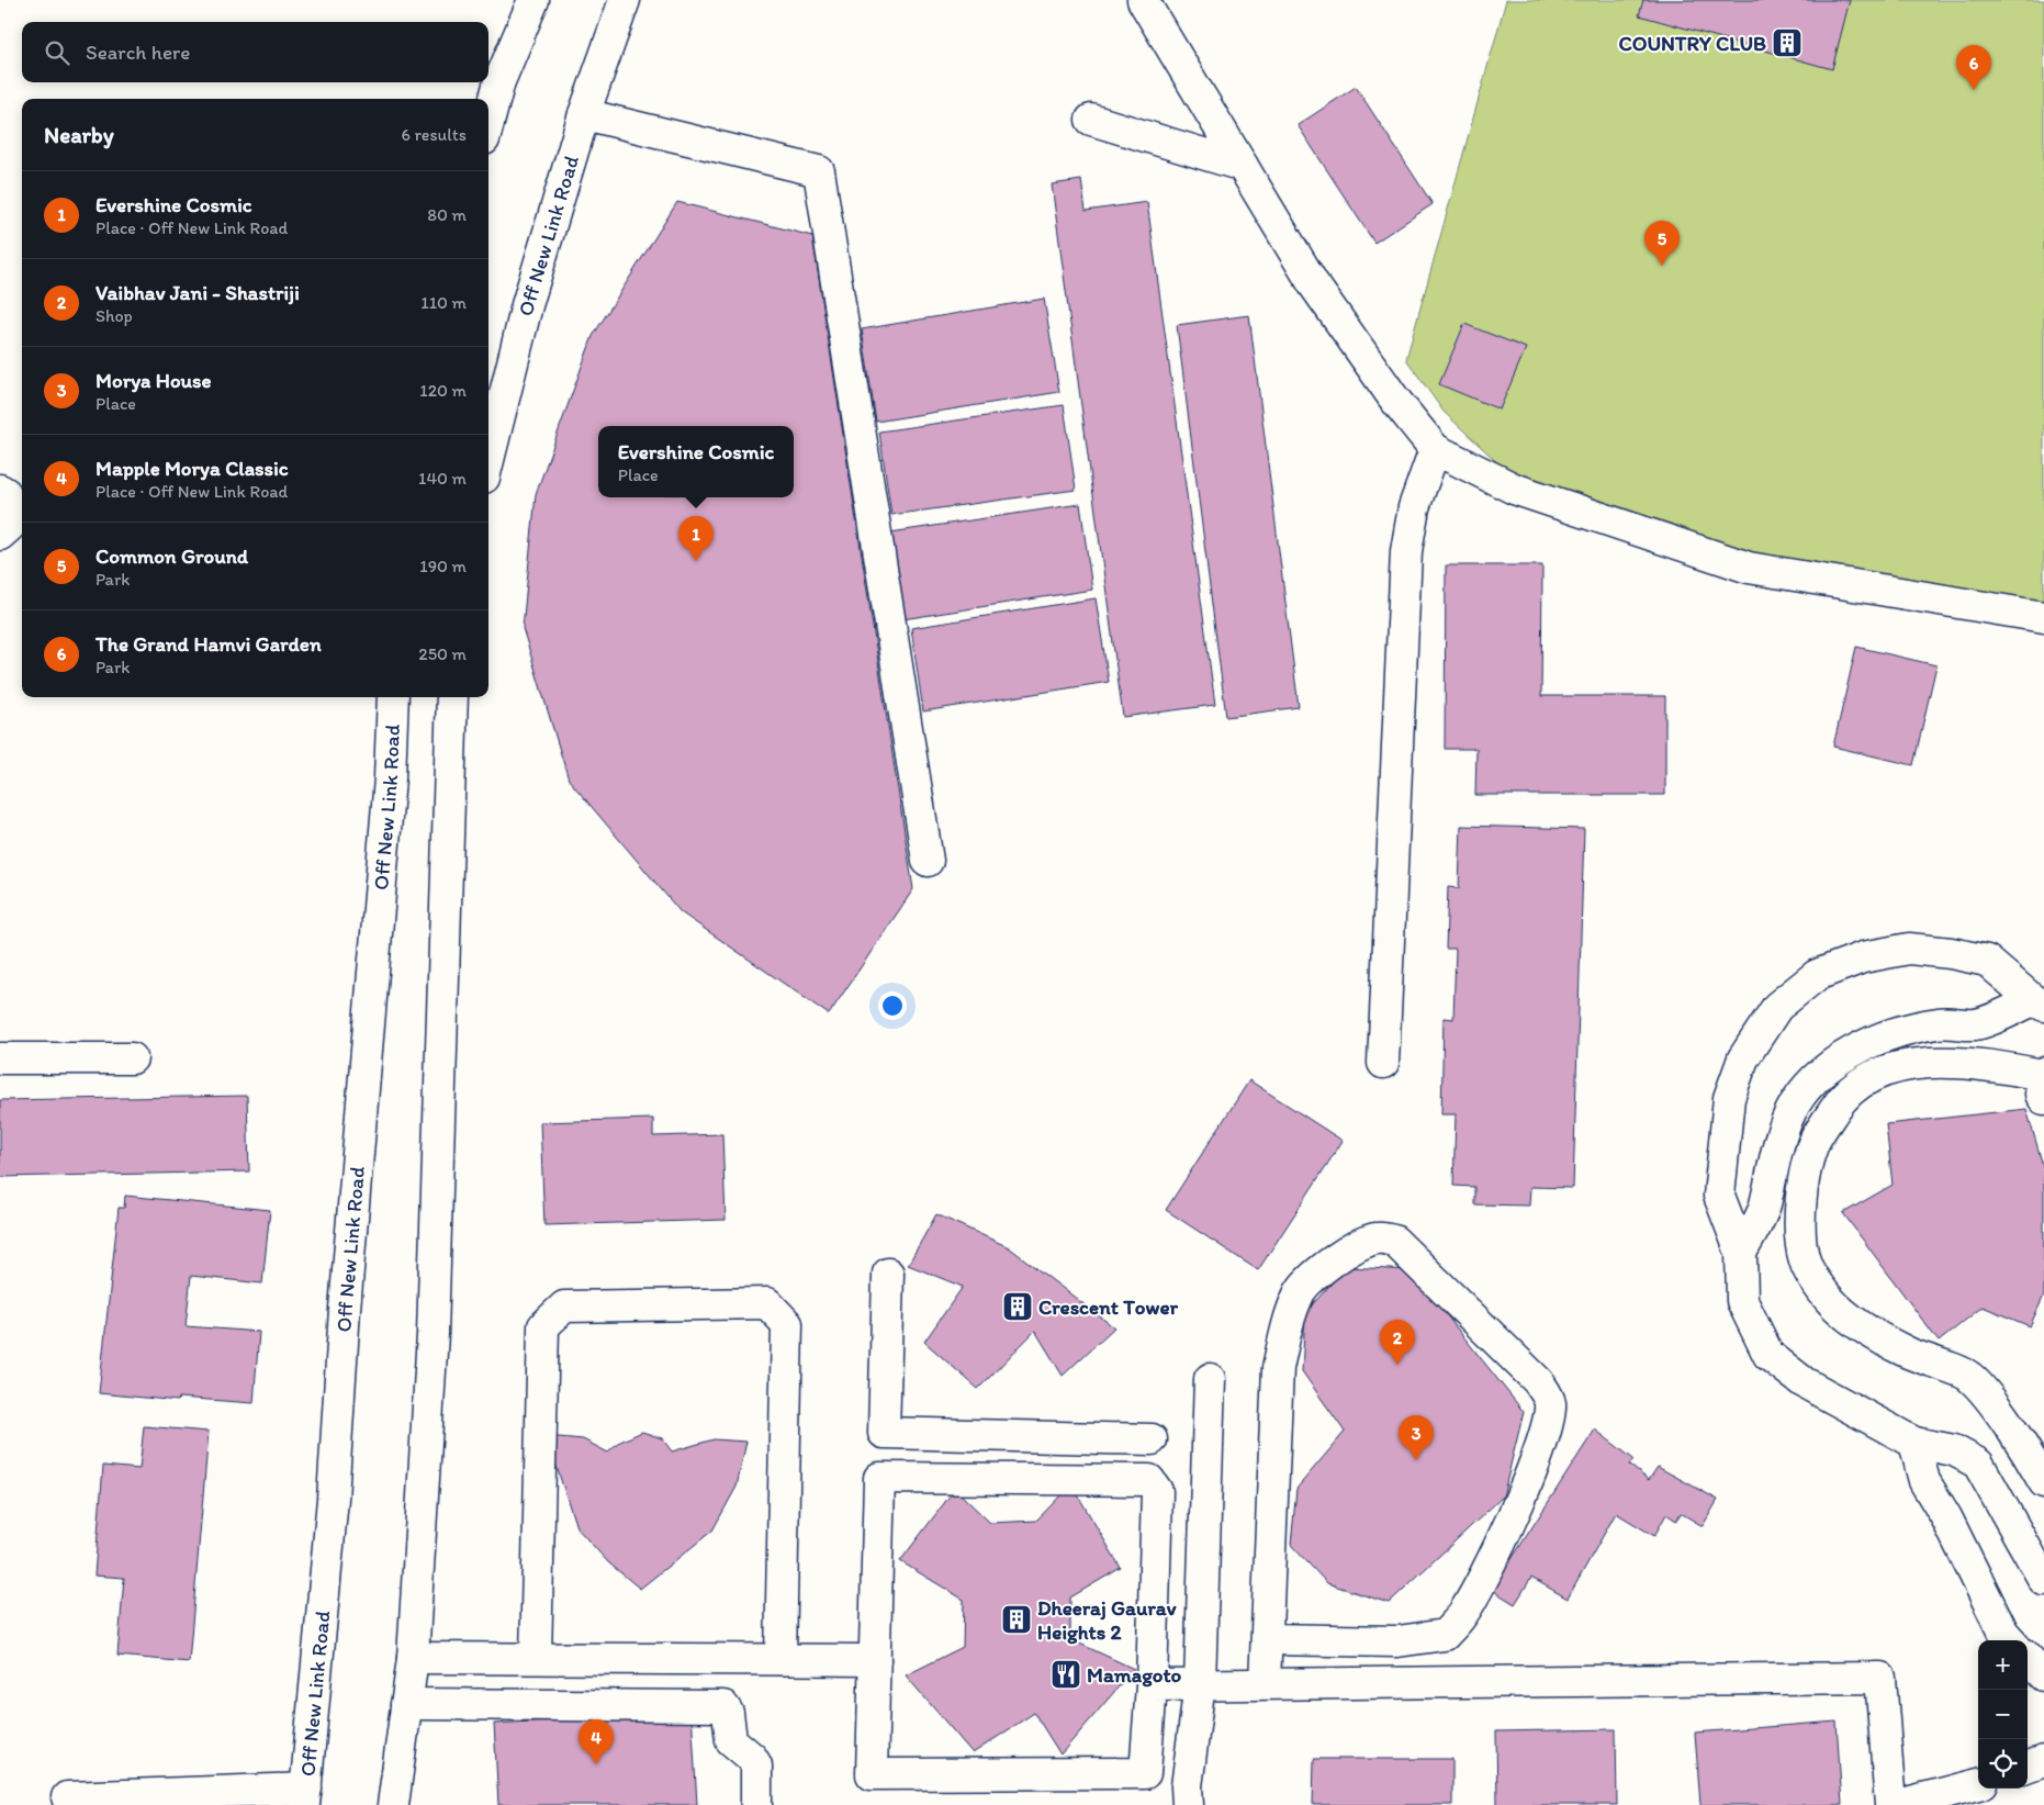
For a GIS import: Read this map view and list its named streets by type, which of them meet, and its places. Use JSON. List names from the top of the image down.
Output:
{
  "streets": {
    "street": ["Off New Link Road"]
  },
  "places": {
    "building": ["COUNTRY CLUB", "Crescent Tower", "Dheeraj Gaurav Heights 2"],
    "restaurant": ["Mamagoto"]
  },
  "page": {
    "search": "Search here",
    "pins": [
      "6",
      "5",
      "1",
      "2",
      "3",
      "4"
    ],
    "heading": ["Nearby", "6 results"],
    "list": [
      {
        "mark": "1",
        "name": "Evershine Cosmic",
        "note": "Place · Off New Link Road",
        "value": "80 m"
      },
      {
        "mark": "2",
        "name": "Vaibhav Jani - Shastriji",
        "note": "Shop",
        "value": "110 m"
      },
      {
        "mark": "3",
        "name": "Morya House",
        "note": "Place",
        "value": "120 m"
      },
      {
        "mark": "4",
        "name": "Mapple Morya Classic",
        "note": "Place · Off New Link Road",
        "value": "140 m"
      },
      {
        "mark": "5",
        "name": "Common Ground",
        "note": "Park",
        "value": "190 m"
      },
      {
        "mark": "6",
        "name": "The Grand Hamvi Garden",
        "note": "Park",
        "value": "250 m"
      }
    ],
    "popup": ["Evershine Cosmic", "Place"],
    "map_buttons": ["+", "−"]
  }
}
